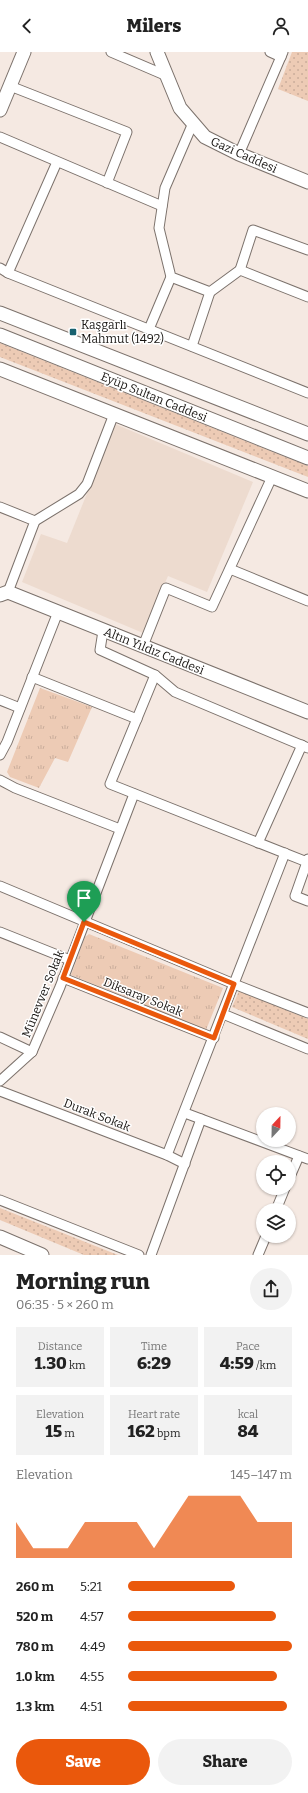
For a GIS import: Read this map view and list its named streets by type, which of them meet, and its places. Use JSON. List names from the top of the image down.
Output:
{
  "streets": {
    "street": [
      "Gazi Caddesi",
      "Eyüp Sultan Caddesi",
      "Altın Yıldız Caddesi",
      "Münevver Sokak",
      "Diksaray Sokak",
      "Durak Sokak"
    ]
  },
  "crossings": [
    ["Münevver Sokak", "Diksaray Sokak"]
  ],
  "places": {
    "transit": ["Kaşgarlı Mahmut (1492)"]
  },
  "north": "top",
  "page": {
    "header": "Milers",
    "heading": ["Morning run", "06:35 · 5 × 260 m"],
    "stats": [
      ["Distance", "1.30 km"],
      ["Time", "6:29"],
      ["Pace", "4:59 /km"],
      ["Elevation", "15 m"],
      ["Heart rate", "162 bpm"],
      ["kcal", "84"]
    ],
    "chart": ["Elevation", "145–147 m"],
    "list": [
      {
        "name": "260 m",
        "note": "5:21"
      },
      {
        "name": "520 m",
        "note": "4:57"
      },
      {
        "name": "780 m",
        "note": "4:49"
      },
      {
        "name": "1.0 km",
        "note": "4:55"
      },
      {
        "name": "1.3 km",
        "note": "4:51"
      }
    ],
    "buttons": ["Save", "Share"]
  }
}
